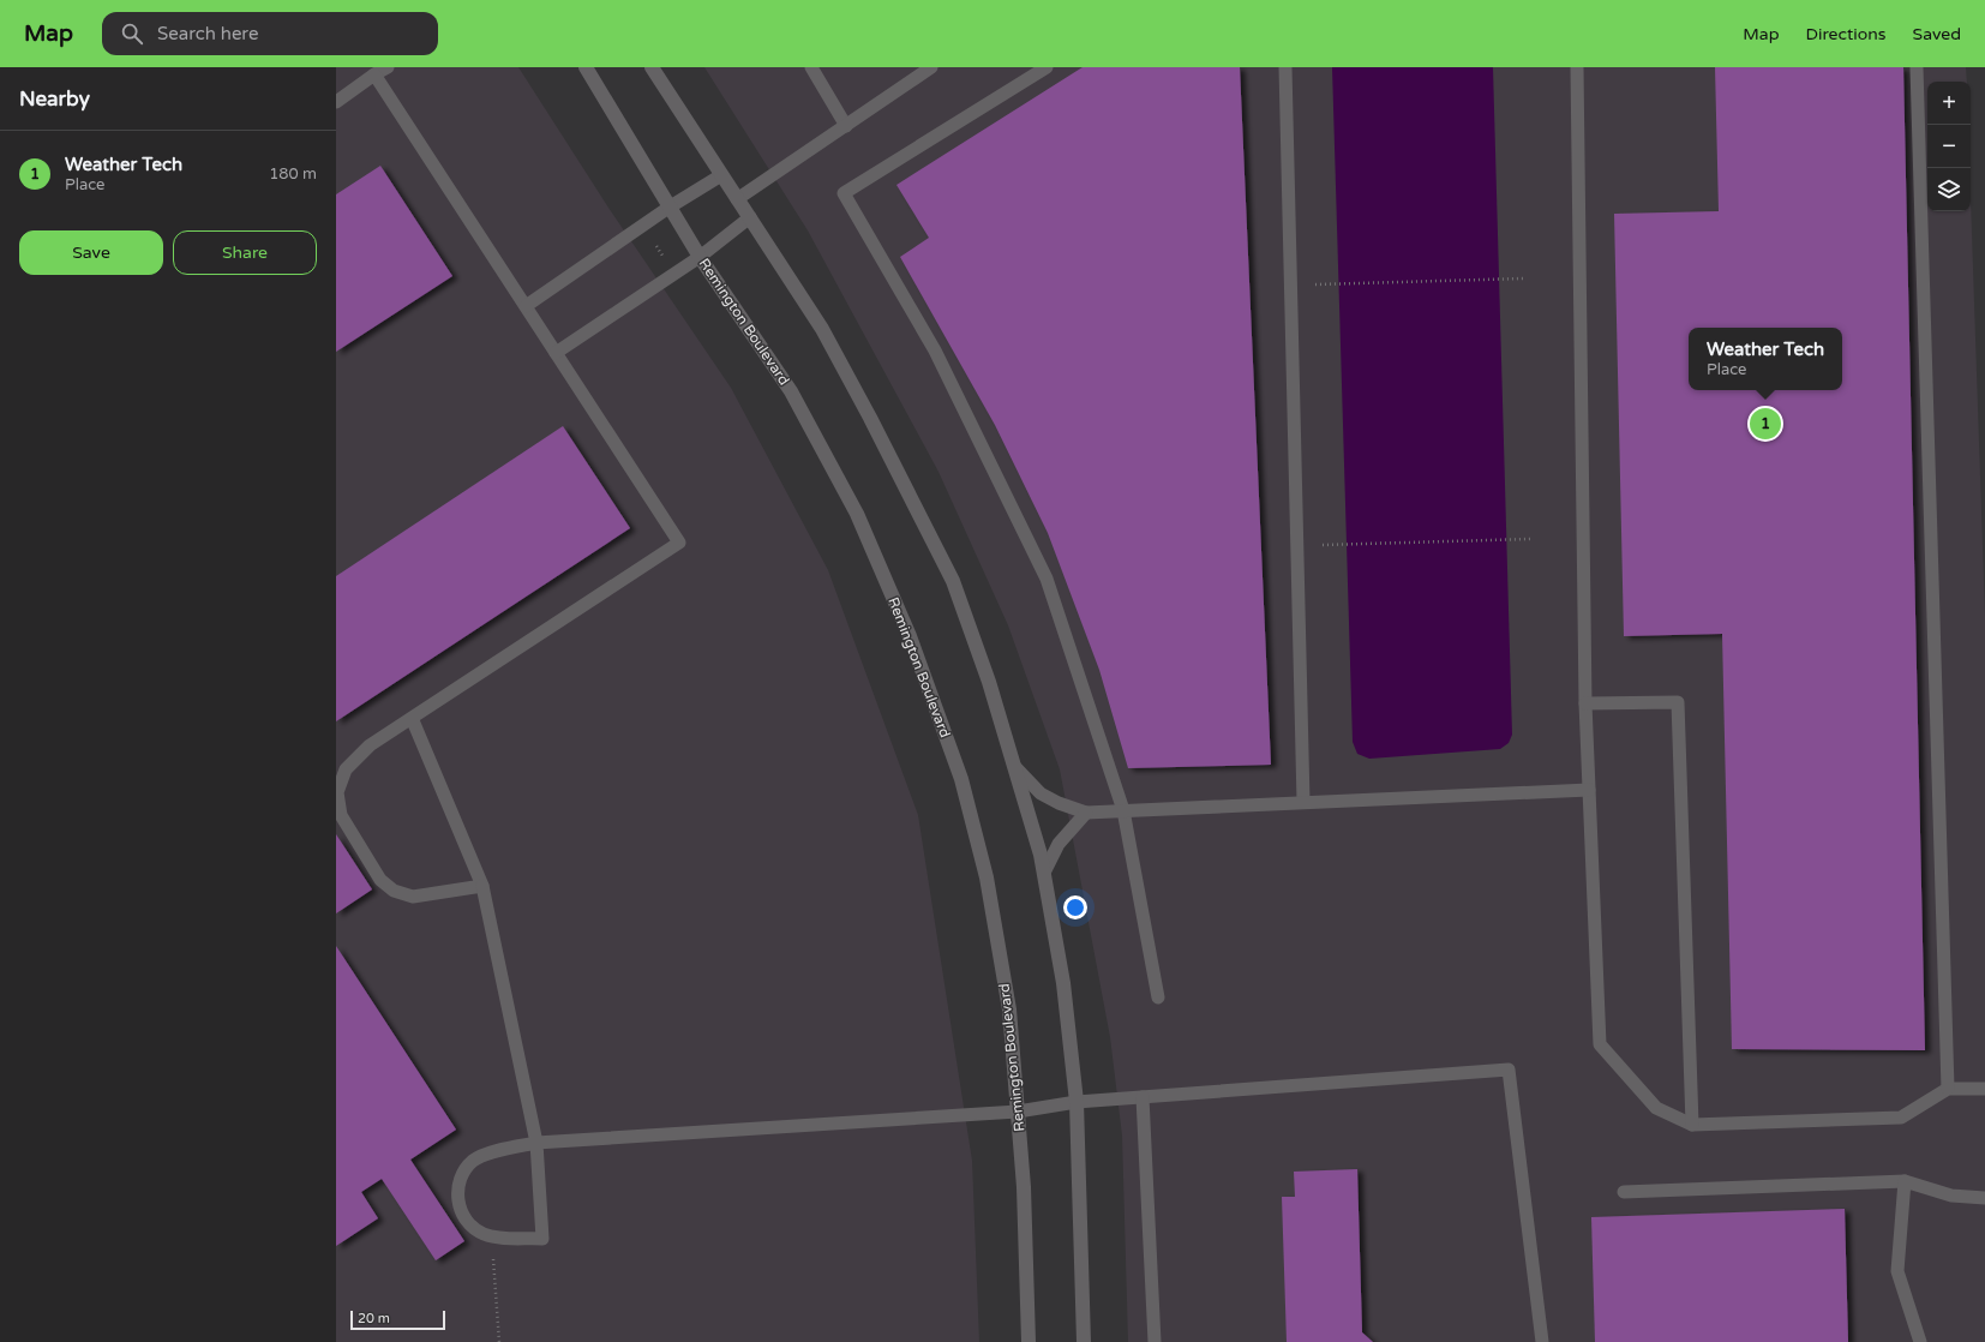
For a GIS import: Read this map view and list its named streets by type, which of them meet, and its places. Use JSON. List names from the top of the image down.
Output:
{
  "streets": {
    "street": ["Remington Boulevard"]
  },
  "scale_bar": "20 m",
  "page": {
    "header": "Map",
    "search": "Search here",
    "nav": ["Map", "Directions", "Saved"],
    "heading": "Nearby",
    "map_buttons": ["+", "−"],
    "list": [
      {
        "mark": "1",
        "name": "Weather Tech",
        "note": "Place",
        "value": "180 m"
      }
    ],
    "buttons": ["Save", "Share"],
    "popup": ["Weather Tech", "Place"],
    "pins": "1",
    "scale": "20 m"
  }
}
